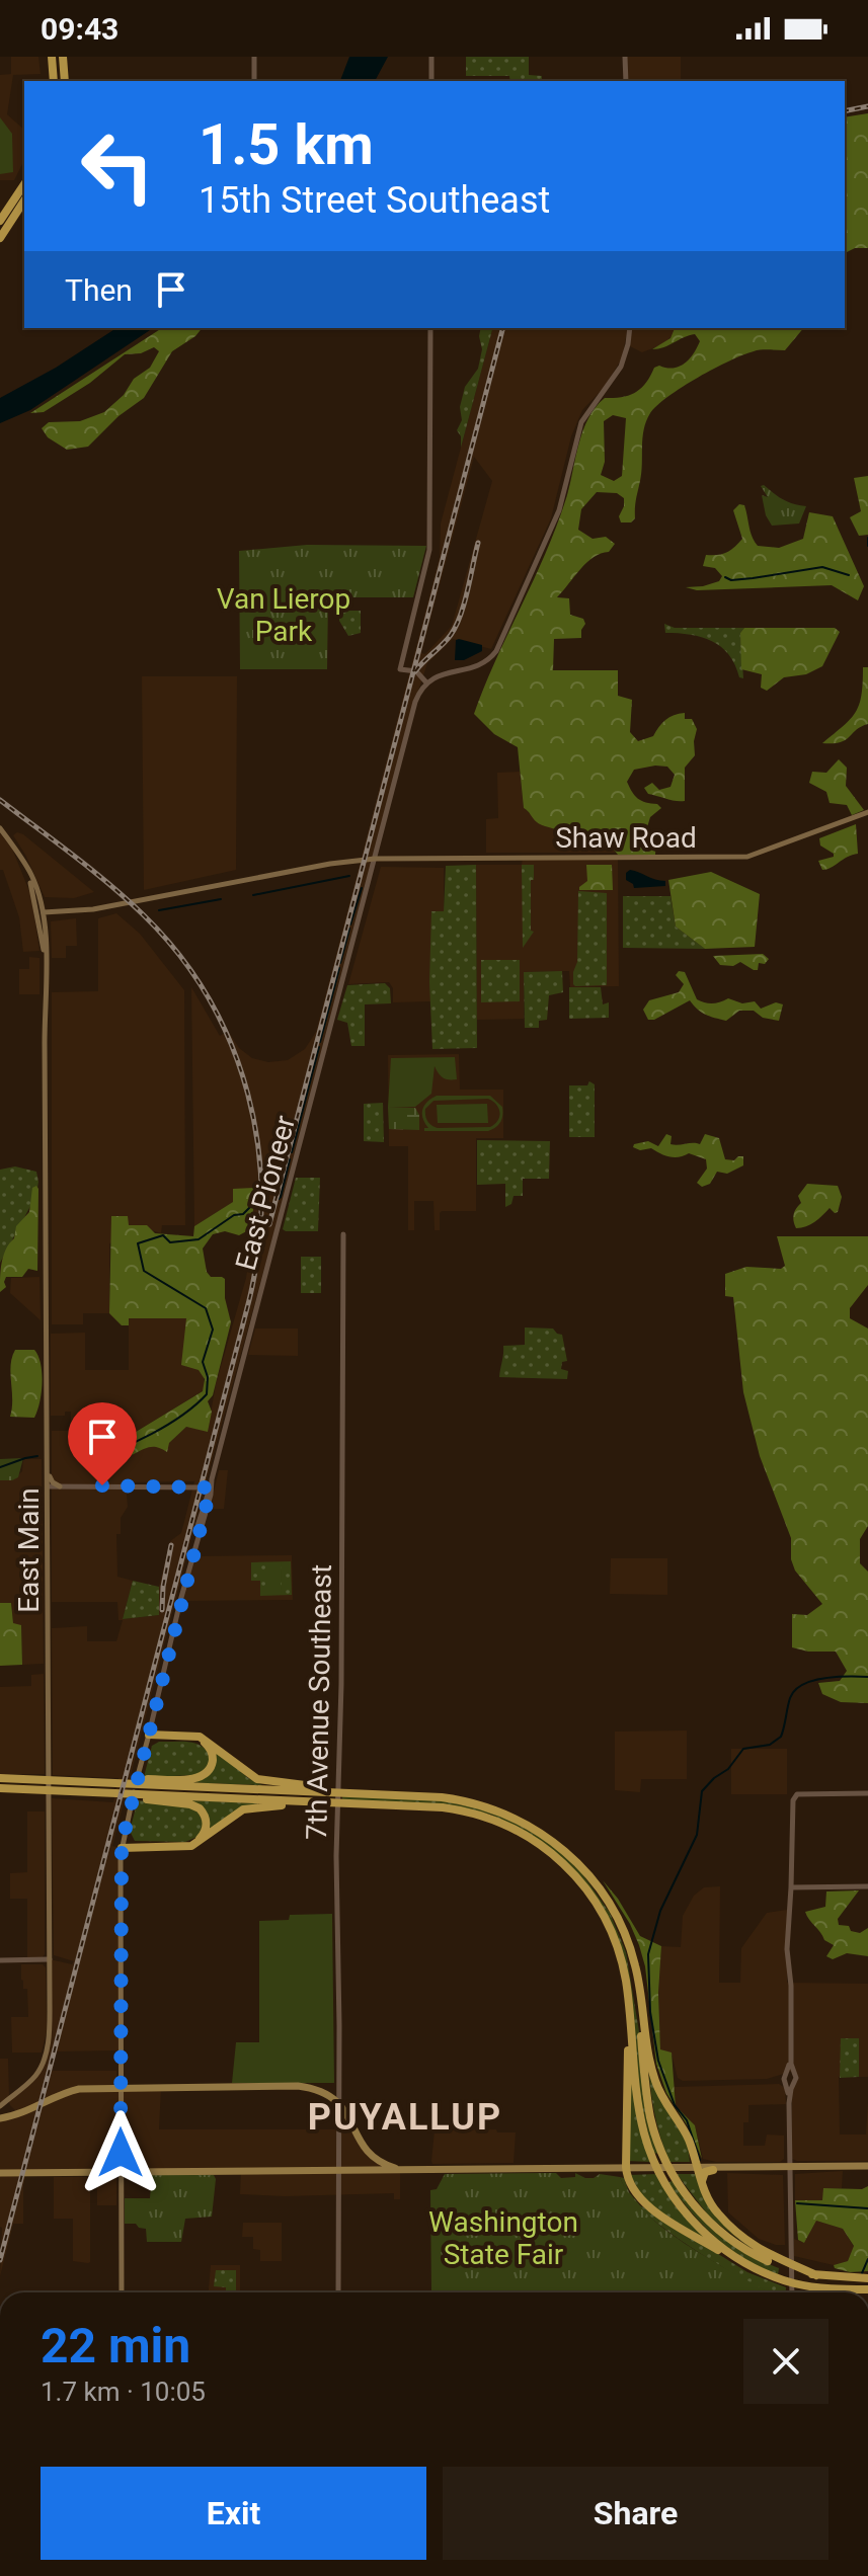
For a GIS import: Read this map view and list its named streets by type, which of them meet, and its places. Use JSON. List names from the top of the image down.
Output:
{
  "streets": {
    "main road": ["Shaw Road", "East Pioneer", "East Main"],
    "street": ["7th Avenue Southeast"]
  },
  "crossings": [
    ["Shaw Road", "East Pioneer"],
    ["Shaw Road", "East Main"]
  ],
  "districts": ["PUYALLUP"],
  "parks": ["Van Lierop Park", "Washington State Fair"],
  "page": {
    "status": "09:43",
    "turn": ["1.5 km", "15th Street Southeast"],
    "then": "Then",
    "heading": ["22 min", "1.7 km · 10:05"],
    "buttons": ["Exit", "Share"]
  }
}
